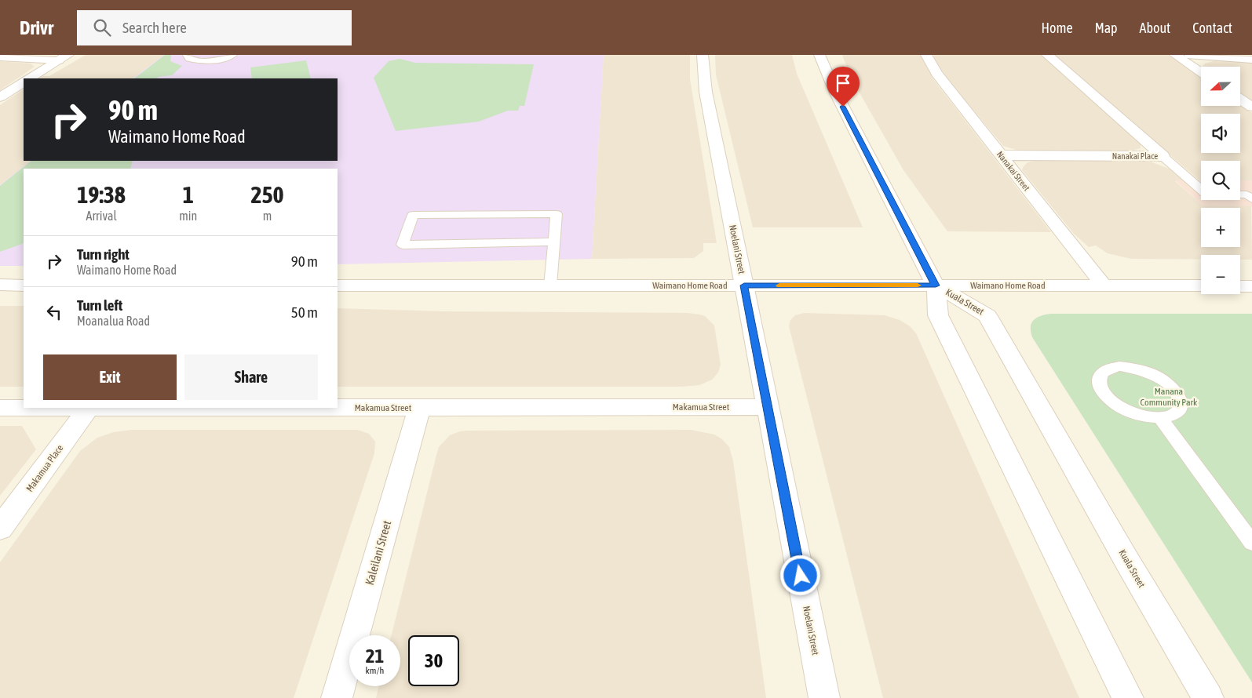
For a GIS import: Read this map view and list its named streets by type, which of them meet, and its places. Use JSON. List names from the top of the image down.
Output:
{
  "streets": {
    "street": [
      "Nanakai Place",
      "Nanakai Street",
      "Noelani Street",
      "Waimano Home Road",
      "Kuala Street",
      "Makamua Street",
      "Makamua Place",
      "Kaleilani Street"
    ]
  },
  "crossings": [
    ["Nanakai Place", "Nanakai Street"],
    ["Nanakai Street", "Waimano Home Road"],
    ["Noelani Street", "Waimano Home Road"],
    ["Noelani Street", "Makamua Street"],
    ["Waimano Home Road", "Kuala Street"],
    ["Makamua Street", "Makamua Place"],
    ["Makamua Street", "Kaleilani Street"]
  ],
  "parks": ["Manana Community Park"],
  "north": "left",
  "page": {
    "header": "Drivr",
    "search": "Search here",
    "nav": [
      "Home",
      "Map",
      "About",
      "Contact"
    ],
    "map_buttons": ["+", "−"],
    "turn": ["90 m", "Waimano Home Road"],
    "eta": [
      "19:38",
      "Arrival",
      "1",
      "min",
      "250",
      "m"
    ],
    "list": [
      {
        "name": "Turn right",
        "note": "Waimano Home Road",
        "value": "90 m"
      },
      {
        "name": "Turn left",
        "note": "Moanalua Road",
        "value": "50 m"
      }
    ],
    "buttons": ["Exit", "Share"],
    "speed": "21 km/h",
    "limit": "30"
  }
}
